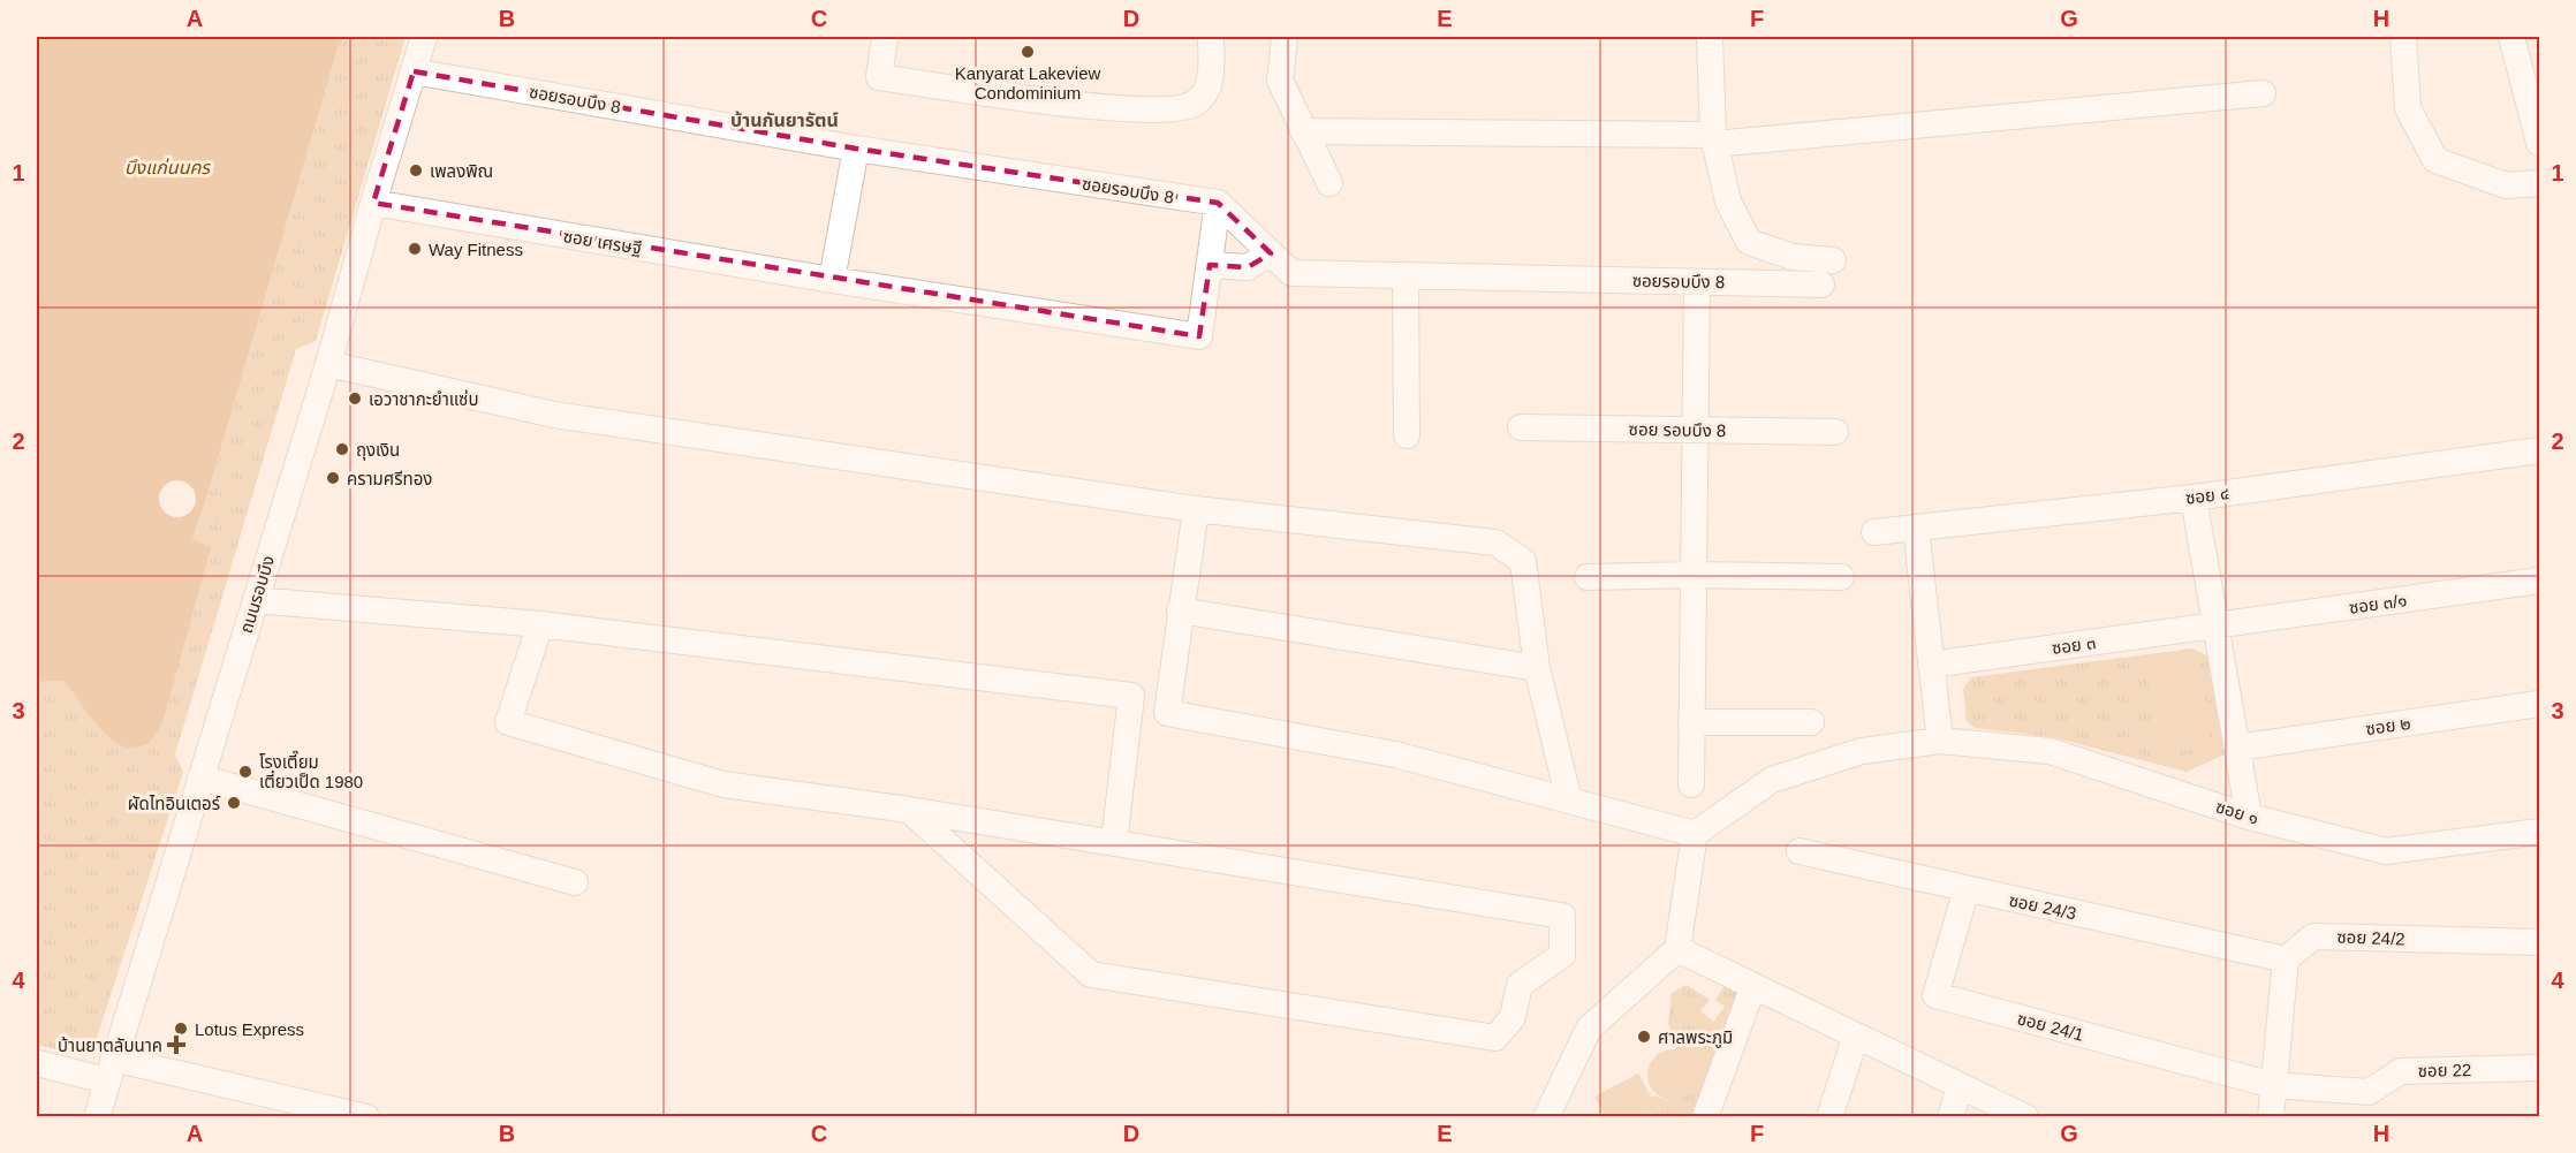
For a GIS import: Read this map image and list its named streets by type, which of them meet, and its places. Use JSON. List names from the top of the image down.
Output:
{
  "streets": {
    "street": [
      "ซอยรอบบึง 8",
      "ซอย เศรษฐี",
      "ซอย รอบบึง 8",
      "ซอย ๔",
      "ถนนรอบบึง",
      "ซอย ๓/๑",
      "ซอย ๓",
      "ซอย ๒",
      "ซอย ๑",
      "ซอย 24/3",
      "ซอย 24/2",
      "ซอย 24/1",
      "ซอย 22"
    ]
  },
  "crossings": [
    ["ซอยรอบบึง 8", "ถนนรอบบึง"],
    ["ซอย เศรษฐี", "ถนนรอบบึง"],
    ["ซอย ๓/๑", "ซอย ๓"],
    ["ซอย 24/3", "ซอย 24/2"],
    ["ซอย 24/3", "ซอย 24/1"],
    ["ซอย 24/1", "ซอย 22"]
  ],
  "districts": ["บ้านกันยารัตน์"],
  "water": ["บึงแก่นนคร"],
  "places": {
    "other": [
      "Kanyarat Lakeview Condominium",
      "เพลงพิณ",
      "Way Fitness",
      "เอวาชากะยำแซ่บ",
      "ถุงเงิน",
      "ครามศรีทอง",
      "โรงเตี๊ยม เตี๋ยวเป็ด 1980",
      "ผัดไทอินเตอร์",
      "Lotus Express",
      "ศาลพระภูมิ"
    ],
    "health": ["บ้านยาตลับนาค"]
  },
  "grid": {
    "columns": [
      "A",
      "B",
      "C",
      "D",
      "E",
      "F",
      "G",
      "H"
    ],
    "rows": [
      "1",
      "2",
      "3",
      "4"
    ]
  }
}
